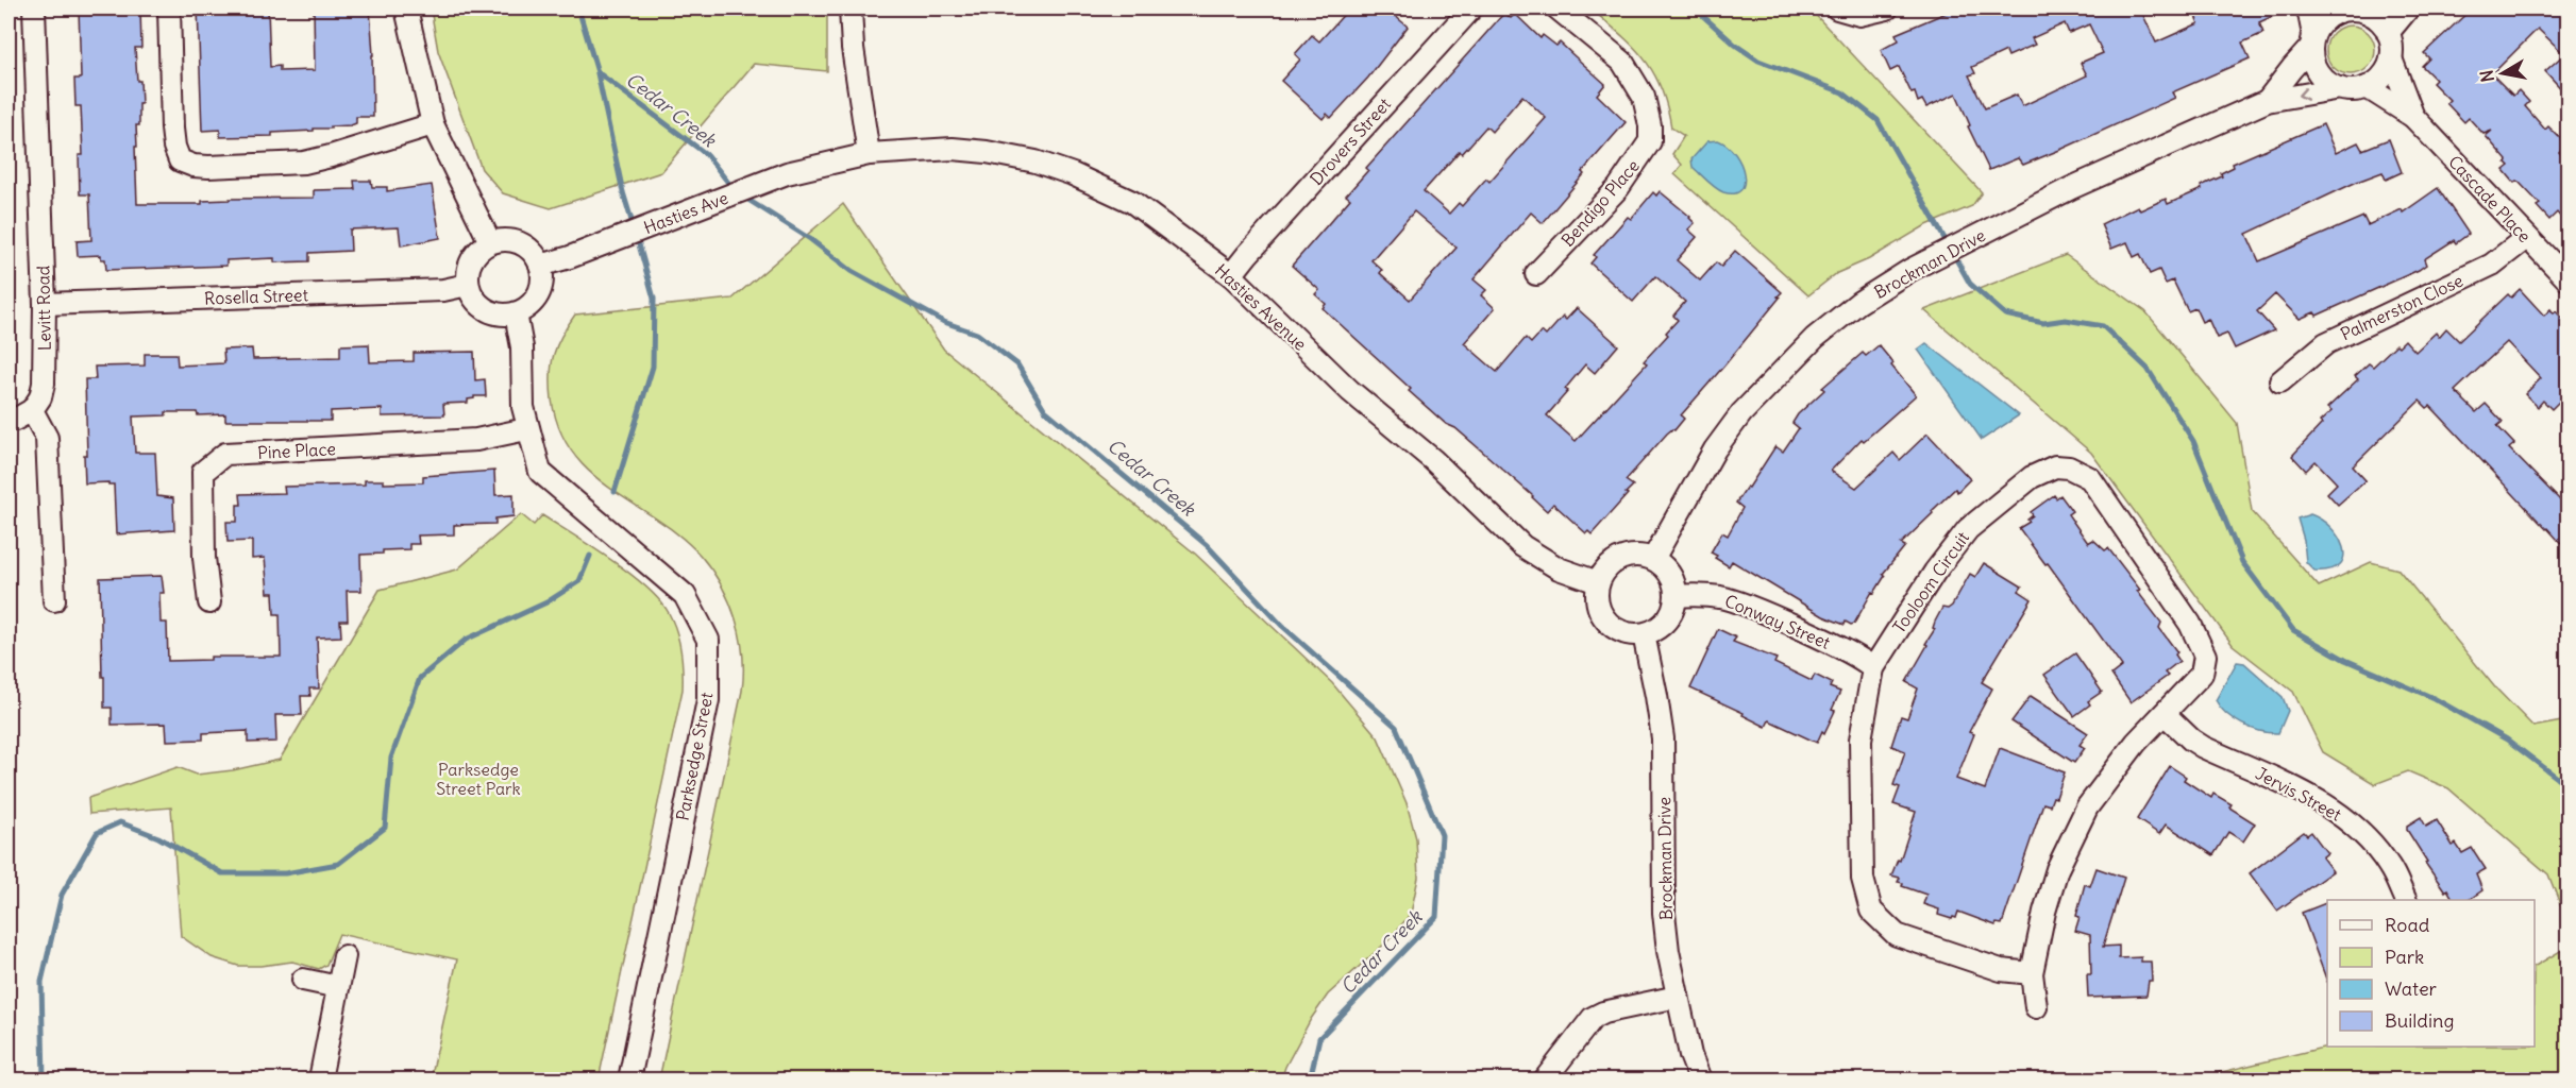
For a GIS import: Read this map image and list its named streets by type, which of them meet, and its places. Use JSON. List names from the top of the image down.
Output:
{
  "streets": {
    "street": [
      "Drovers Street",
      "Cascade Place",
      "Bendigo Place",
      "Hasties Ave",
      "Brockman Drive",
      "Rosella Street",
      "Hasties Avenue",
      "Palmerston Close",
      "Levitt Road",
      "Pine Place",
      "Tooloom Circuit",
      "Conway Street",
      "Parksedge Street",
      "Jervis Street"
    ]
  },
  "crossings": [
    ["Drovers Street", "Hasties Avenue"],
    ["Cascade Place", "Brockman Drive"],
    ["Cascade Place", "Palmerston Close"],
    ["Hasties Ave", "Rosella Street"],
    ["Hasties Ave", "Hasties Avenue"],
    ["Hasties Ave", "Parksedge Street"],
    ["Brockman Drive", "Hasties Avenue"],
    ["Brockman Drive", "Conway Street"],
    ["Rosella Street", "Levitt Road"],
    ["Rosella Street", "Parksedge Street"],
    ["Hasties Avenue", "Conway Street"],
    ["Pine Place", "Parksedge Street"],
    ["Tooloom Circuit", "Conway Street"],
    ["Tooloom Circuit", "Jervis Street"]
  ],
  "water": ["Cedar Creek"],
  "parks": ["Parksedge Street Park"],
  "legend": [
    "Road",
    "Park",
    "Water",
    "Building"
  ],
  "north": "left"
}
